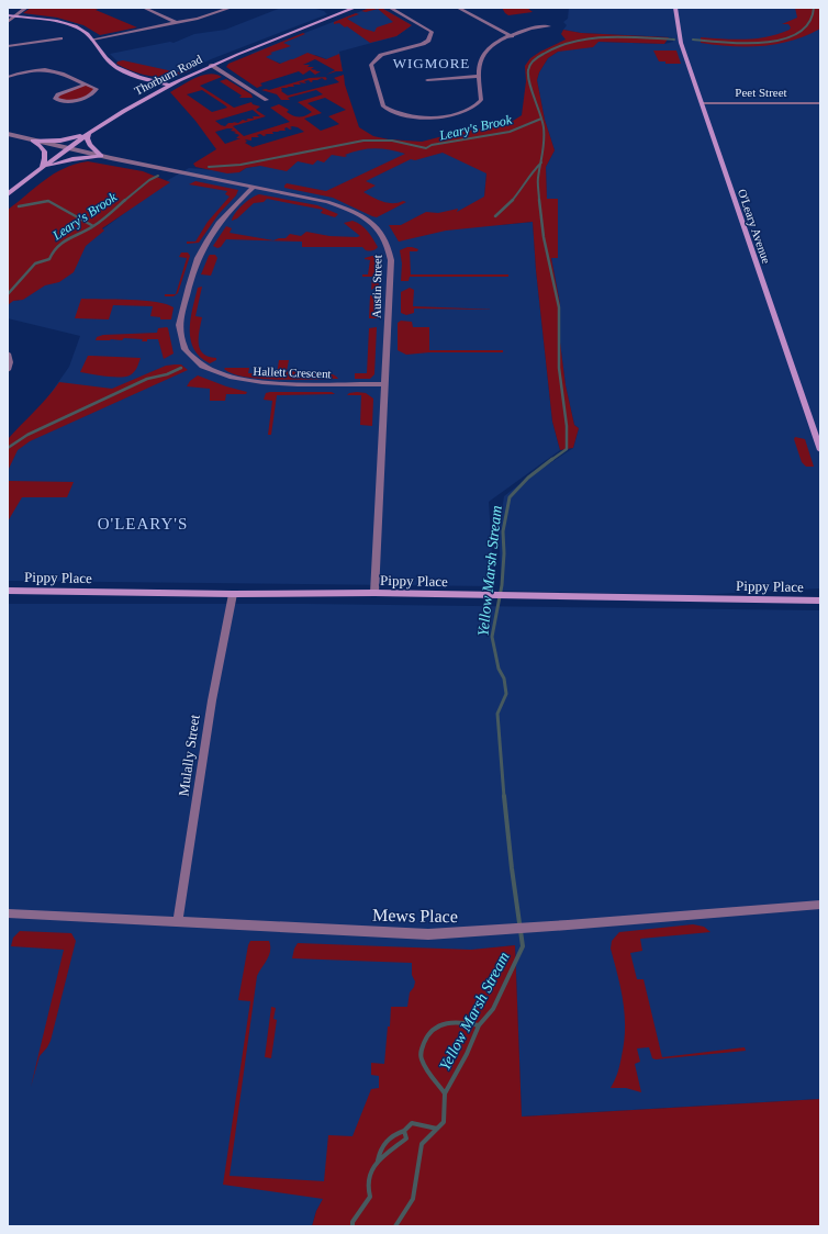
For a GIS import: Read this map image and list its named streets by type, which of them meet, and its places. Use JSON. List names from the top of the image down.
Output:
{
  "streets": {
    "street": [
      "Thorburn Road",
      "Peet Street",
      "O'Leary Avenue",
      "Austin Street",
      "Hallett Crescent",
      "Pippy Place",
      "Mulally Street",
      "Mews Place"
    ]
  },
  "crossings": [
    ["Thorburn Road", "Austin Street"],
    ["Peet Street", "O'Leary Avenue"],
    ["Austin Street", "Hallett Crescent"],
    ["Austin Street", "Pippy Place"],
    ["Pippy Place", "Mulally Street"],
    ["Mulally Street", "Mews Place"]
  ],
  "districts": ["WIGMORE", "O'LEARY'S"],
  "water": ["Leary's Brook", "Yellow Marsh Stream"]
}
